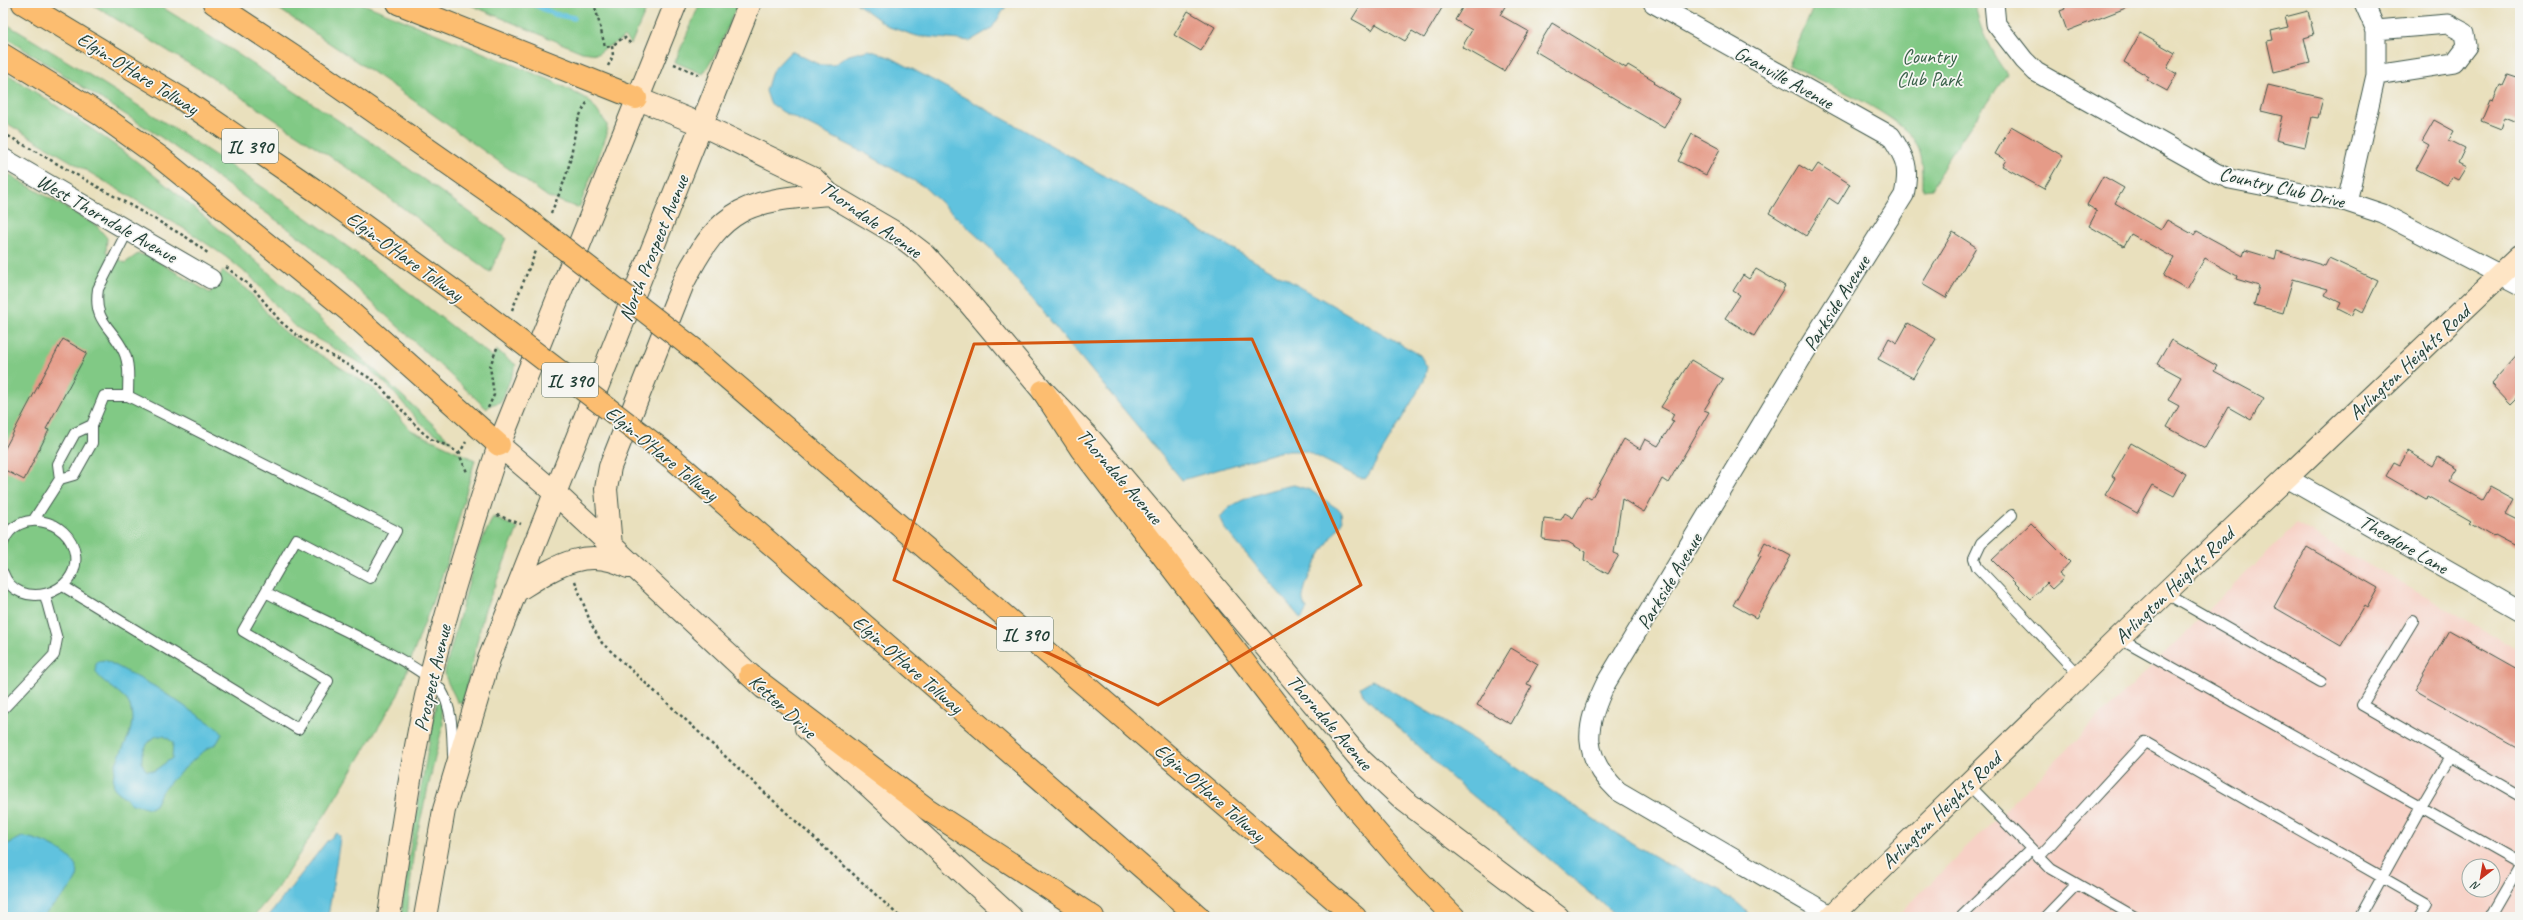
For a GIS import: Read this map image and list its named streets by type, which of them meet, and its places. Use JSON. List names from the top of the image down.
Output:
{
  "streets": {
    "highway": ["Elgin-O'Hare Tollway", "IL 390"],
    "street": [
      "Granville Avenue",
      "Country Club Drive",
      "West Thorndale Avenue",
      "Thorndale Avenue",
      "North Prospect Avenue",
      "Parkside Avenue",
      "Arlington Heights Road",
      "Theodore Lane",
      "Prospect Avenue",
      "Ketter Drive"
    ]
  },
  "crossings": [
    ["Granville Avenue", "Parkside Avenue"],
    ["Country Club Drive", "Arlington Heights Road"],
    ["Thorndale Avenue", "North Prospect Avenue"],
    ["North Prospect Avenue", "Ketter Drive"],
    ["Parkside Avenue", "Arlington Heights Road"],
    ["Arlington Heights Road", "Theodore Lane"]
  ],
  "parks": ["Country Club Park"],
  "north": "bottom left"
}
